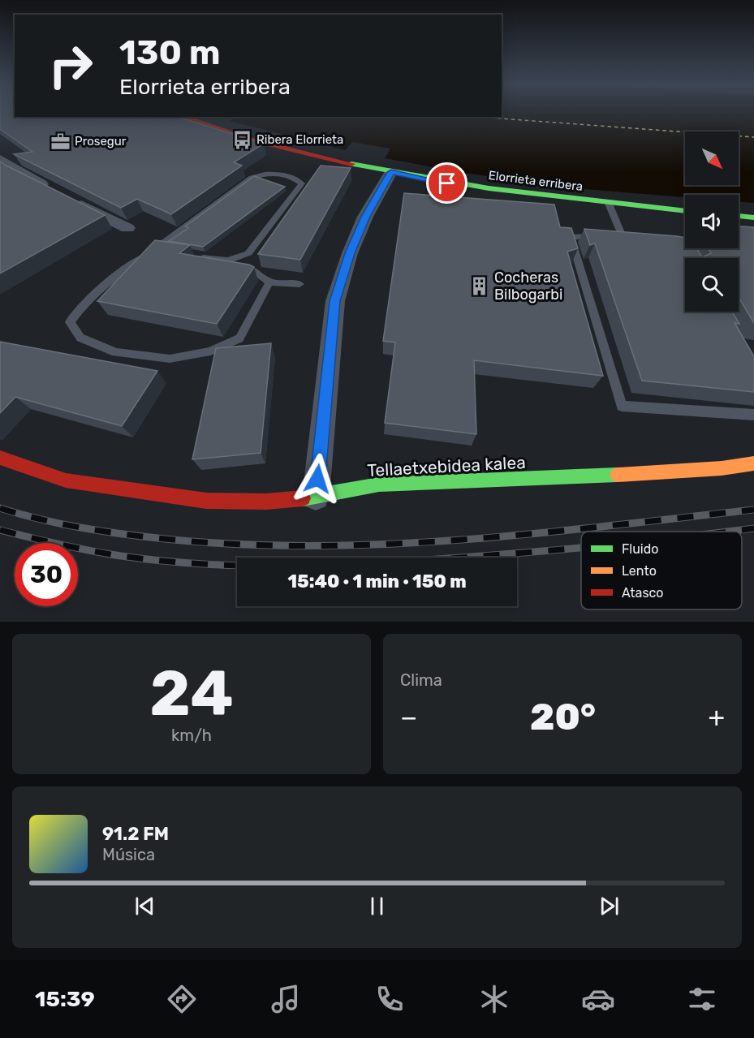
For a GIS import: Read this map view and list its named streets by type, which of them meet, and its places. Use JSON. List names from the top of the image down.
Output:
{
  "streets": {
    "main road": ["Elorrieta erribera", "Tellaetxebidea kalea"]
  },
  "places": {
    "bus stop": ["Ribera Elorrieta"],
    "office": ["Prosegur"],
    "building": ["Cocheras Bilbogarbi"]
  },
  "legend": ["Fluido", "Lento", "Atasco"],
  "north": "bottom right",
  "page": {
    "turn": ["130 m", "Elorrieta erribera"],
    "limit": "30",
    "trip": "15:40 · 1 min · 150 m",
    "tile": [
      ["24", "km/h"],
      "Clima"
    ],
    "heat": ["−", "20°", "+"],
    "song": ["91.2 FM", "Música"],
    "tabs": "15:39"
  }
}
